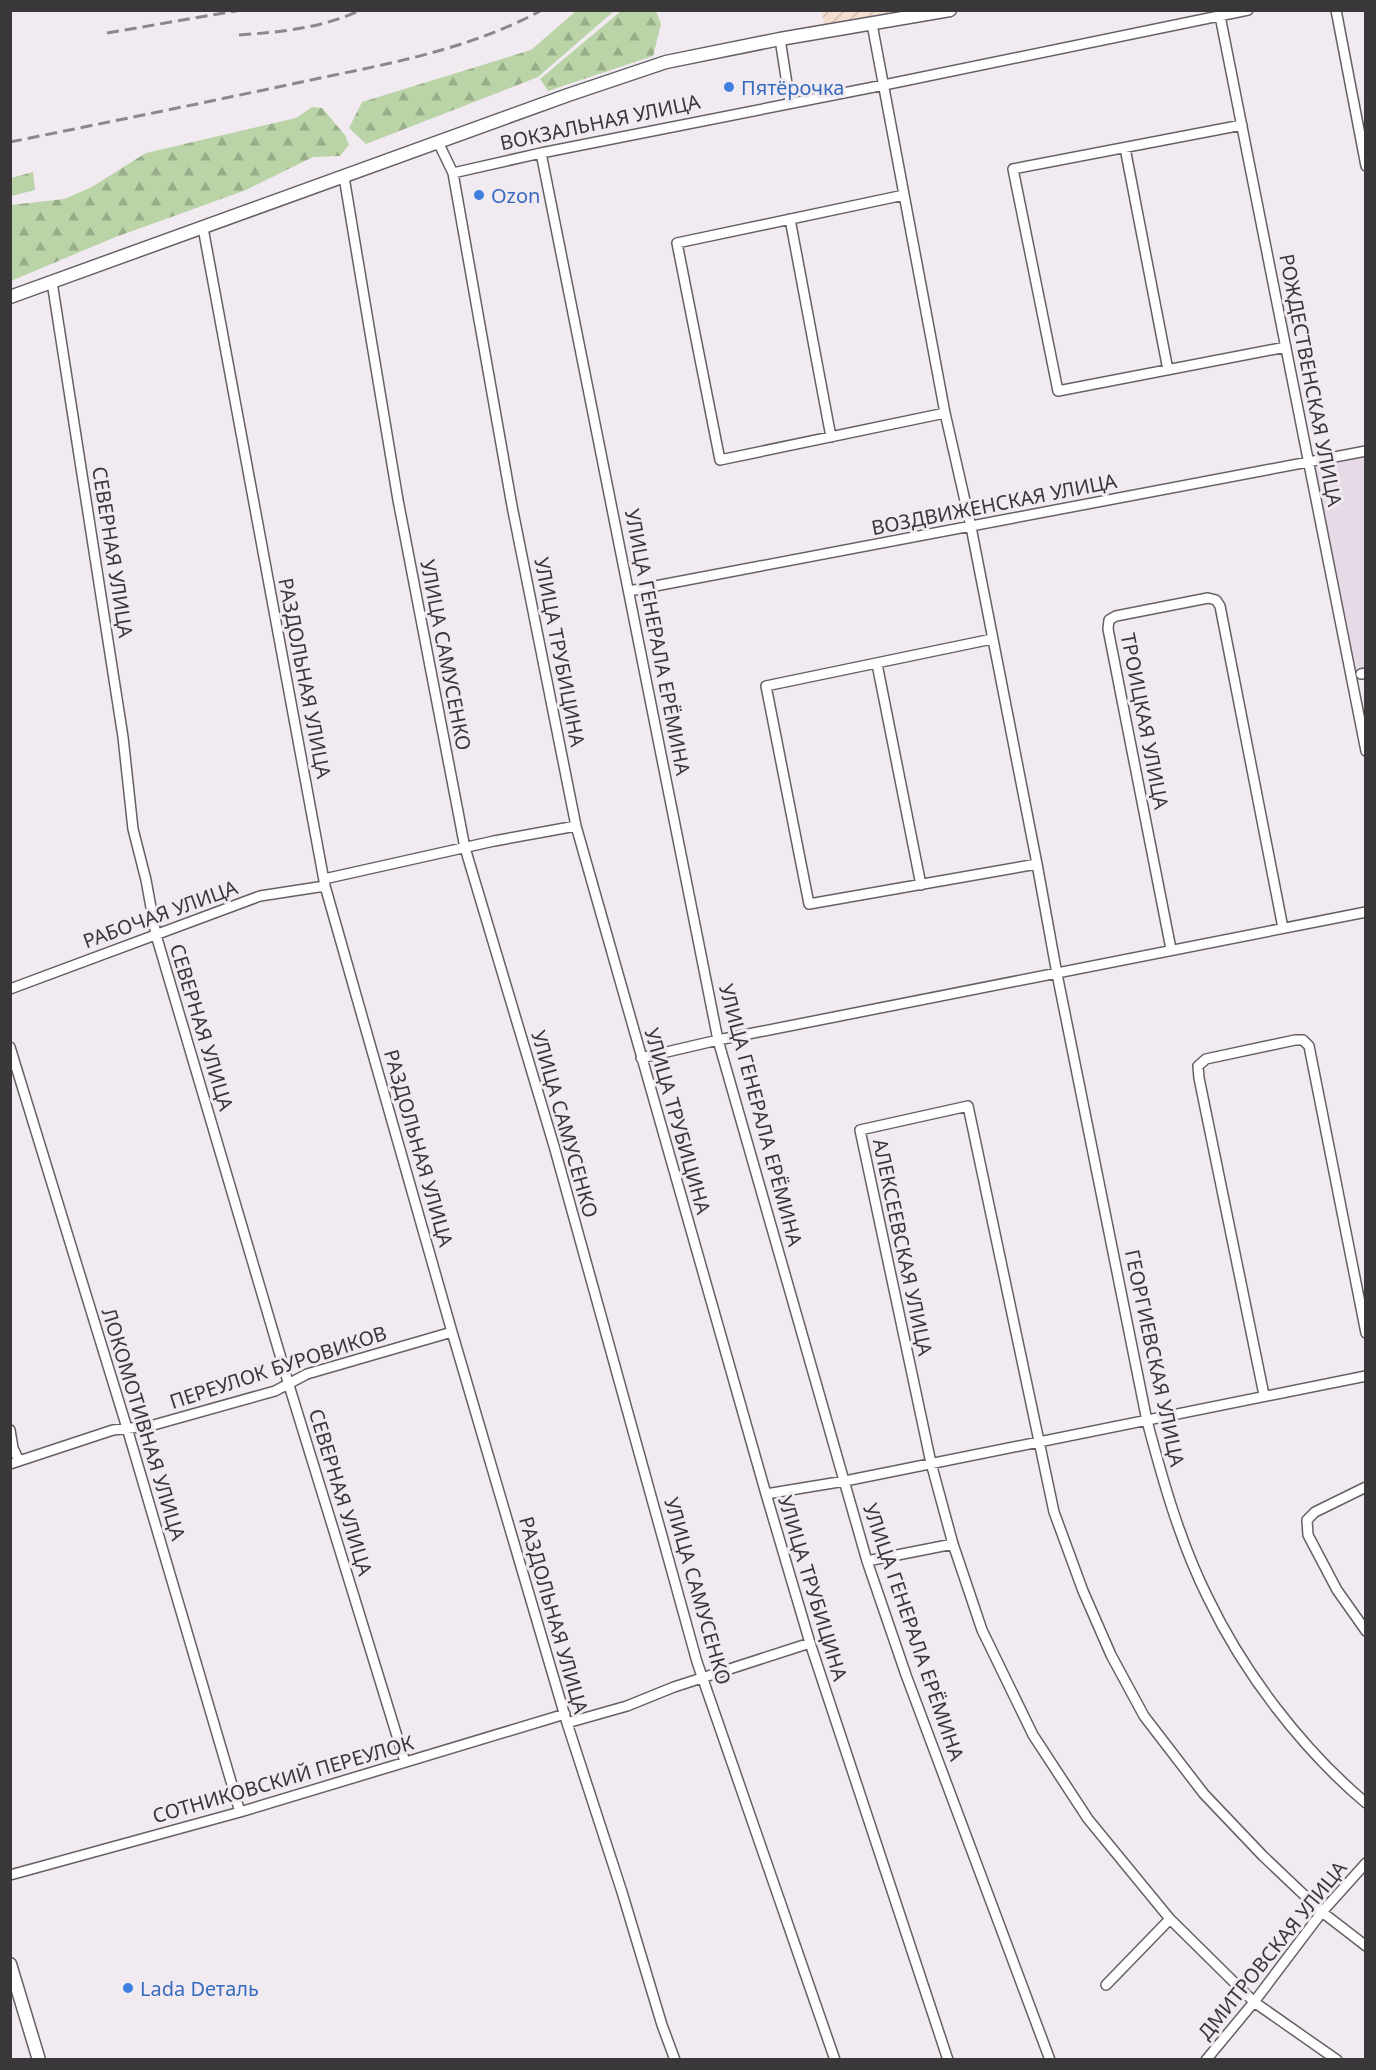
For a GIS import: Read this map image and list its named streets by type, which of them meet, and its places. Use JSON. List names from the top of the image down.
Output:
{
  "streets": {
    "main road": ["ВОКЗАЛЬНАЯ УЛИЦА"],
    "street": [
      "РОЖДЕСТВЕНСКАЯ УЛИЦА",
      "ВОЗДВИЖЕНСКАЯ УЛИЦА",
      "СЕВЕРНАЯ УЛИЦА",
      "УЛИЦА ГЕНЕРАЛА ЕРЁМИНА",
      "УЛИЦА ТРУБИЦИНА",
      "УЛИЦА САМУСЕНКО",
      "РАЗДОЛЬНАЯ УЛИЦА",
      "ТРОИЦКАЯ УЛИЦА",
      "РАБОЧАЯ УЛИЦА",
      "АЛЕКСЕЕВСКАЯ УЛИЦА",
      "ГЕОРГИЕВСКАЯ УЛИЦА",
      "ПЕРЕУЛОК БУРОВИКОВ",
      "ЛОКОМОТИВНАЯ УЛИЦА",
      "СОТНИКОВСКИЙ ПЕРЕУЛОК",
      "ДМИТРОВСКАЯ УЛИЦА"
    ]
  },
  "crossings": [
    ["ВОКЗАЛЬНАЯ УЛИЦА", "РОЖДЕСТВЕНСКАЯ УЛИЦА"],
    ["ВОКЗАЛЬНАЯ УЛИЦА", "СЕВЕРНАЯ УЛИЦА"],
    ["ВОКЗАЛЬНАЯ УЛИЦА", "УЛИЦА ГЕНЕРАЛА ЕРЁМИНА"],
    ["ВОКЗАЛЬНАЯ УЛИЦА", "УЛИЦА ТРУБИЦИНА"],
    ["ВОКЗАЛЬНАЯ УЛИЦА", "УЛИЦА САМУСЕНКО"],
    ["ВОКЗАЛЬНАЯ УЛИЦА", "РАЗДОЛЬНАЯ УЛИЦА"],
    ["ВОКЗАЛЬНАЯ УЛИЦА", "ГЕОРГИЕВСКАЯ УЛИЦА"],
    ["РОЖДЕСТВЕНСКАЯ УЛИЦА", "ВОЗДВИЖЕНСКАЯ УЛИЦА"],
    ["ВОЗДВИЖЕНСКАЯ УЛИЦА", "УЛИЦА ГЕНЕРАЛА ЕРЁМИНА"],
    ["ВОЗДВИЖЕНСКАЯ УЛИЦА", "ГЕОРГИЕВСКАЯ УЛИЦА"],
    ["СЕВЕРНАЯ УЛИЦА", "РАБОЧАЯ УЛИЦА"],
    ["СЕВЕРНАЯ УЛИЦА", "ПЕРЕУЛОК БУРОВИКОВ"],
    ["СЕВЕРНАЯ УЛИЦА", "СОТНИКОВСКИЙ ПЕРЕУЛОК"],
    ["УЛИЦА ТРУБИЦИНА", "РАБОЧАЯ УЛИЦА"],
    ["УЛИЦА ТРУБИЦИНА", "СОТНИКОВСКИЙ ПЕРЕУЛОК"],
    ["УЛИЦА САМУСЕНКО", "РАБОЧАЯ УЛИЦА"],
    ["УЛИЦА САМУСЕНКО", "СОТНИКОВСКИЙ ПЕРЕУЛОК"],
    ["РАЗДОЛЬНАЯ УЛИЦА", "РАБОЧАЯ УЛИЦА"],
    ["РАЗДОЛЬНАЯ УЛИЦА", "ПЕРЕУЛОК БУРОВИКОВ"],
    ["РАЗДОЛЬНАЯ УЛИЦА", "СОТНИКОВСКИЙ ПЕРЕУЛОК"],
    ["ПЕРЕУЛОК БУРОВИКОВ", "ЛОКОМОТИВНАЯ УЛИЦА"],
    ["ЛОКОМОТИВНАЯ УЛИЦА", "СОТНИКОВСКИЙ ПЕРЕУЛОК"]
  ],
  "places": ["Пятёрочка", "Ozon", "Lada Dеталь"]
}
